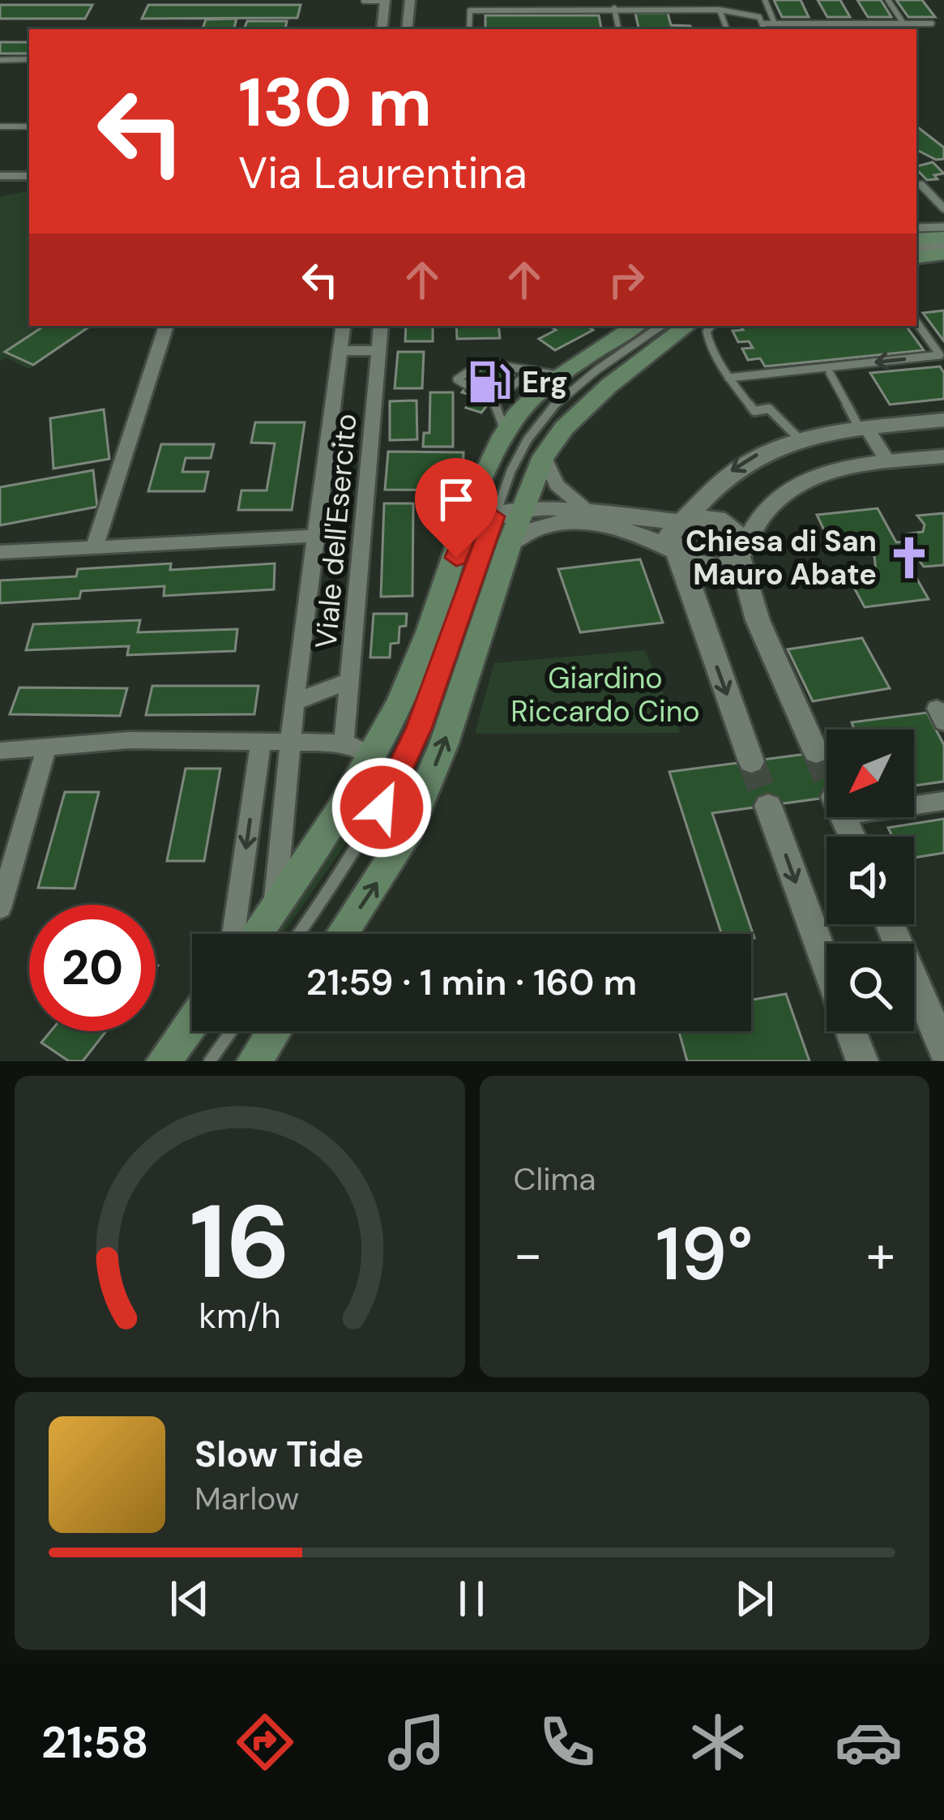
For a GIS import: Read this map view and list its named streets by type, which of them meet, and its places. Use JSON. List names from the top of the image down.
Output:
{
  "streets": {
    "street": ["Viale dell'Esercito"]
  },
  "parks": ["Giardino Riccardo Cino"],
  "places": {
    "fuel station": ["Erg"],
    "church": ["Chiesa di San Mauro Abate"]
  },
  "north": "bottom left",
  "page": {
    "turn": ["130 m", "Via Laurentina"],
    "limit": "20",
    "trip": "21:59 · 1 min · 160 m",
    "tile": "Clima",
    "heat": ["−", "19°", "+"],
    "song": ["Slow Tide", "Marlow"],
    "tabs": "21:58",
    "gauge": ["16", "km/h"]
  }
}
